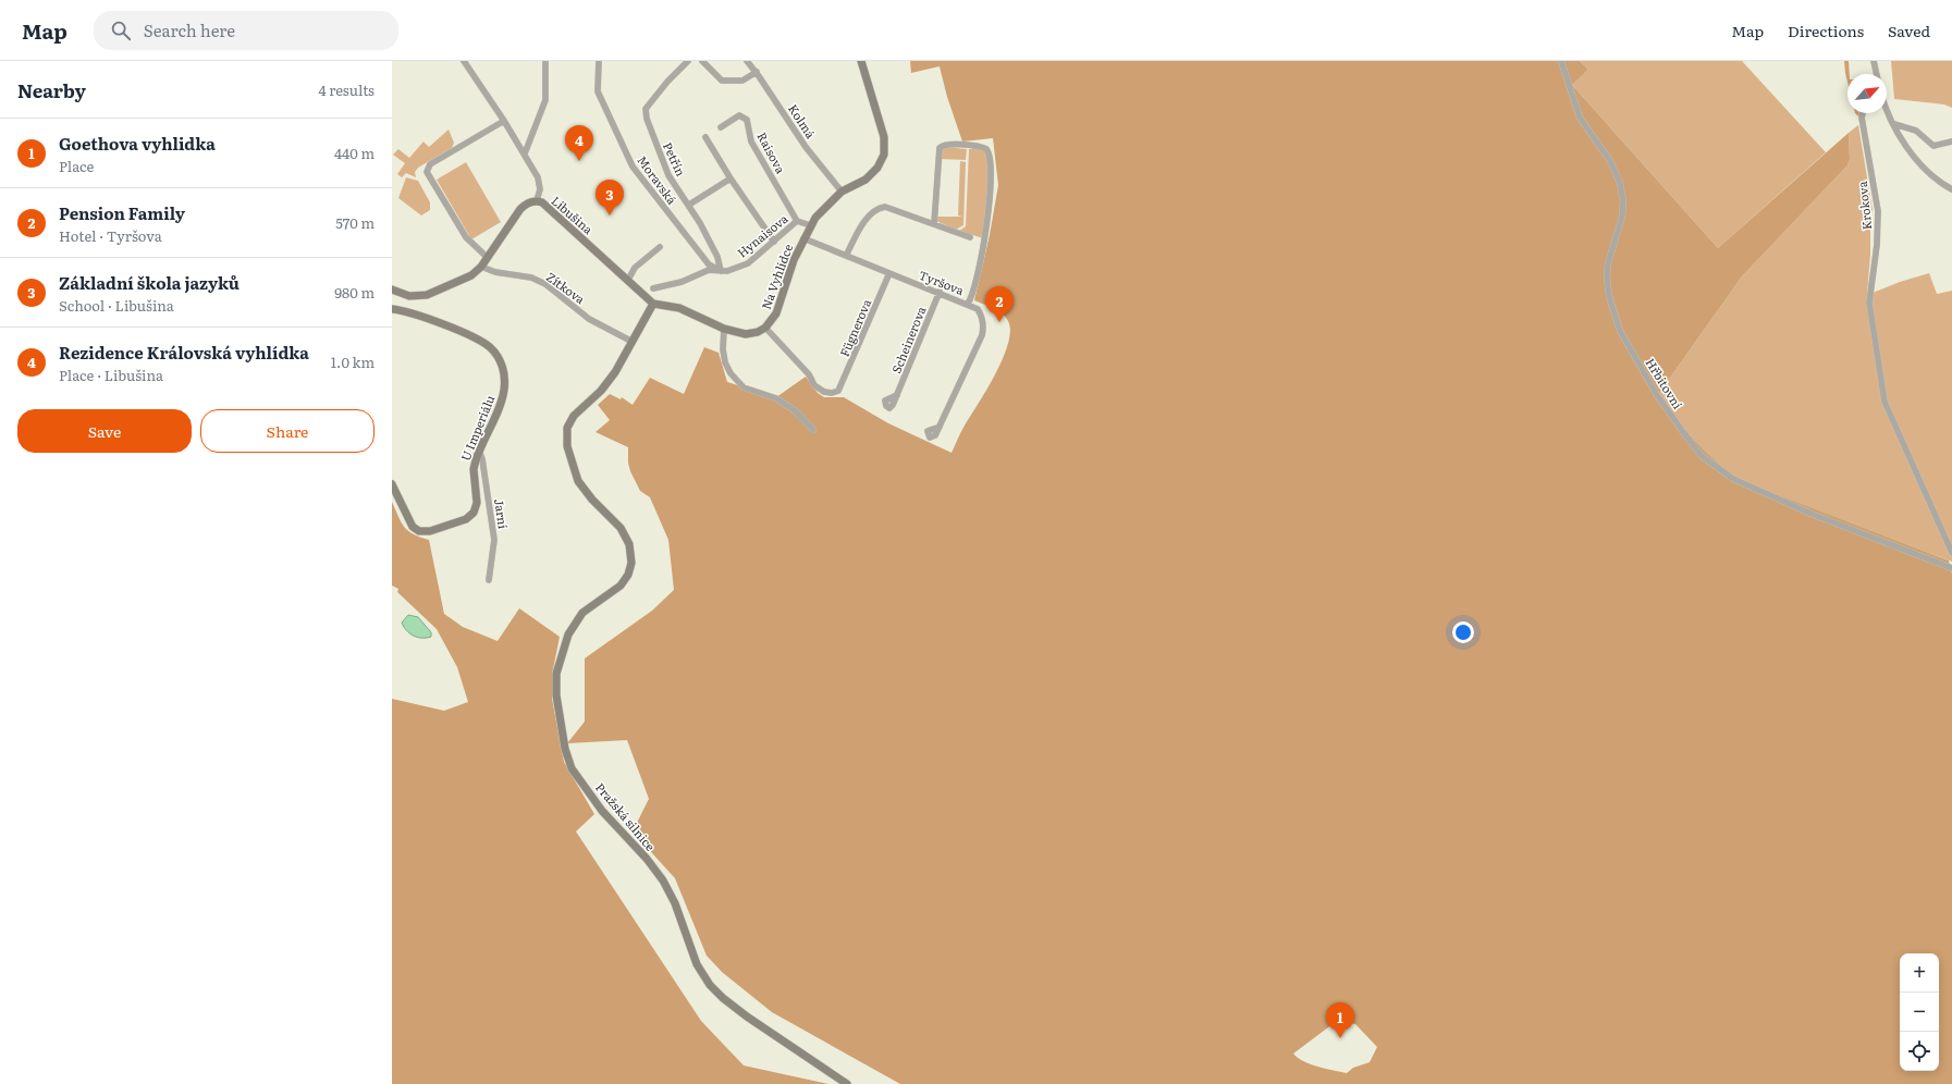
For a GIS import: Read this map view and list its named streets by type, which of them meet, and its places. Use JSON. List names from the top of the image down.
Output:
{
  "streets": {
    "street": [
      "Kolmá",
      "Raisova",
      "Petřín",
      "Moravská",
      "Krokova",
      "Libušina",
      "Hynaisova",
      "Na Vyhlídce",
      "Tyršova",
      "Zítkova",
      "Fügnerova",
      "Scheinerova",
      "Hřbitovní",
      "U Imperiálu",
      "Jarní",
      "Pražská silnice"
    ]
  },
  "crossings": [
    ["Kolmá", "Na Vyhlídce"],
    ["Raisova", "Hynaisova"],
    ["Petřín", "Moravská"],
    ["Petřín", "Hynaisova"],
    ["Moravská", "Hynaisova"],
    ["Libušina", "Pražská silnice"],
    ["Hynaisova", "Na Vyhlídce"],
    ["Na Vyhlídce", "Tyršova"],
    ["Na Vyhlídce", "Fügnerova"],
    ["Tyršova", "Fügnerova"],
    ["Tyršova", "Scheinerova"],
    ["Zítkova", "Pražská silnice"],
    ["U Imperiálu", "Jarní"]
  ],
  "north": "top right",
  "page": {
    "header": "Map",
    "search": "Search here",
    "nav": ["Map", "Directions", "Saved"],
    "heading": ["Nearby", "4 results"],
    "list": [
      {
        "mark": "1",
        "name": "Goethova vyhlidka",
        "note": "Place",
        "value": "440 m"
      },
      {
        "mark": "2",
        "name": "Pension Family",
        "note": "Hotel · Tyršova",
        "value": "570 m"
      },
      {
        "mark": "3",
        "name": "Základní škola jazyků",
        "note": "School · Libušina",
        "value": "980 m"
      },
      {
        "mark": "4",
        "name": "Rezidence Královská vyhlídka",
        "note": "Place · Libušina",
        "value": "1.0 km"
      }
    ],
    "pins": [
      "4",
      "3",
      "2",
      "1"
    ],
    "buttons": ["Save", "Share"],
    "map_buttons": ["+", "−"]
  }
}
